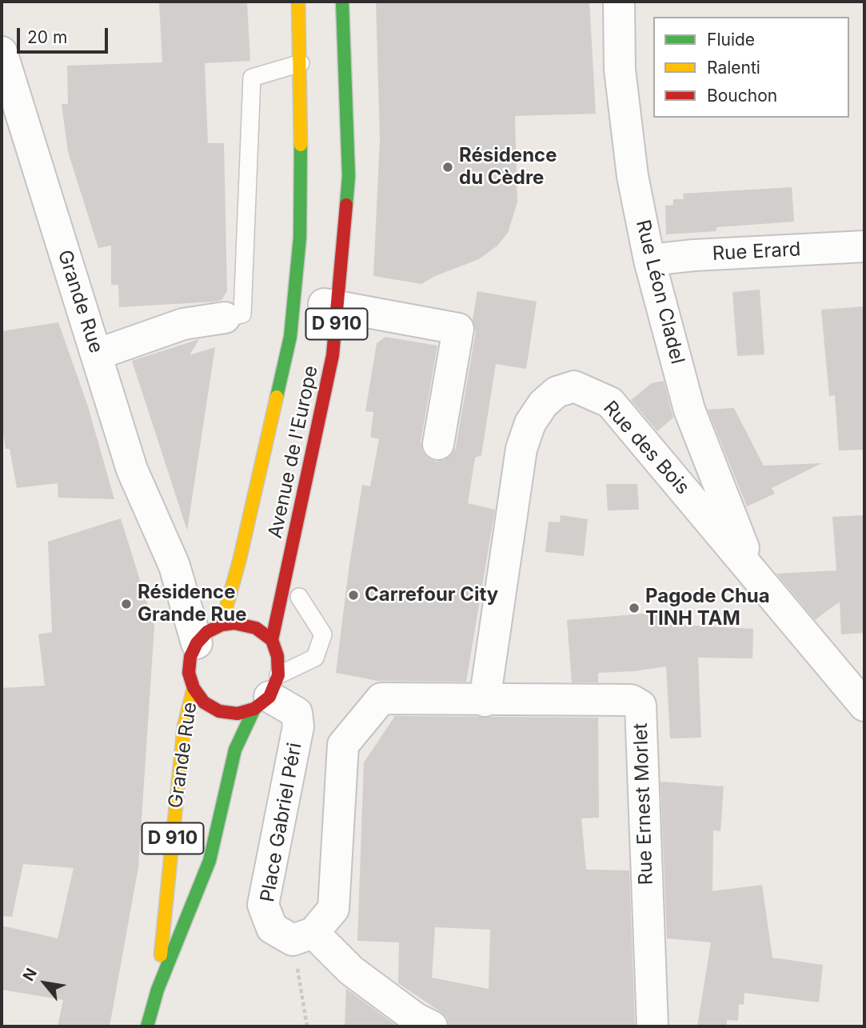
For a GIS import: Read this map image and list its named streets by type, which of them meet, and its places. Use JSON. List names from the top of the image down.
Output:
{
  "streets": {
    "main road": ["Grande Rue", "D 910", "Avenue de l'Europe"],
    "street": [
      "Rue Erard",
      "Rue Léon Cladel",
      "Rue des Bois",
      "Rue Ernest Morlet",
      "Place Gabriel Péri"
    ]
  },
  "crossings": [
    ["Rue Erard", "Rue Léon Cladel"],
    ["Rue Léon Cladel", "Rue des Bois"],
    ["Grande Rue", "D 910"],
    ["Grande Rue", "Avenue de l'Europe"],
    ["Grande Rue", "Place Gabriel Péri"],
    ["D 910", "Avenue de l'Europe"],
    ["D 910", "Place Gabriel Péri"],
    ["Rue des Bois", "Rue Ernest Morlet"],
    ["Avenue de l'Europe", "Place Gabriel Péri"]
  ],
  "places": [
    "Résidence du Cèdre",
    "Carrefour City",
    "Résidence Grande Rue",
    "Pagode Chua TINH TAM"
  ],
  "legend": ["Fluide", "Ralenti", "Bouchon"],
  "scale_bar": "20 m",
  "north": "top left"
}
